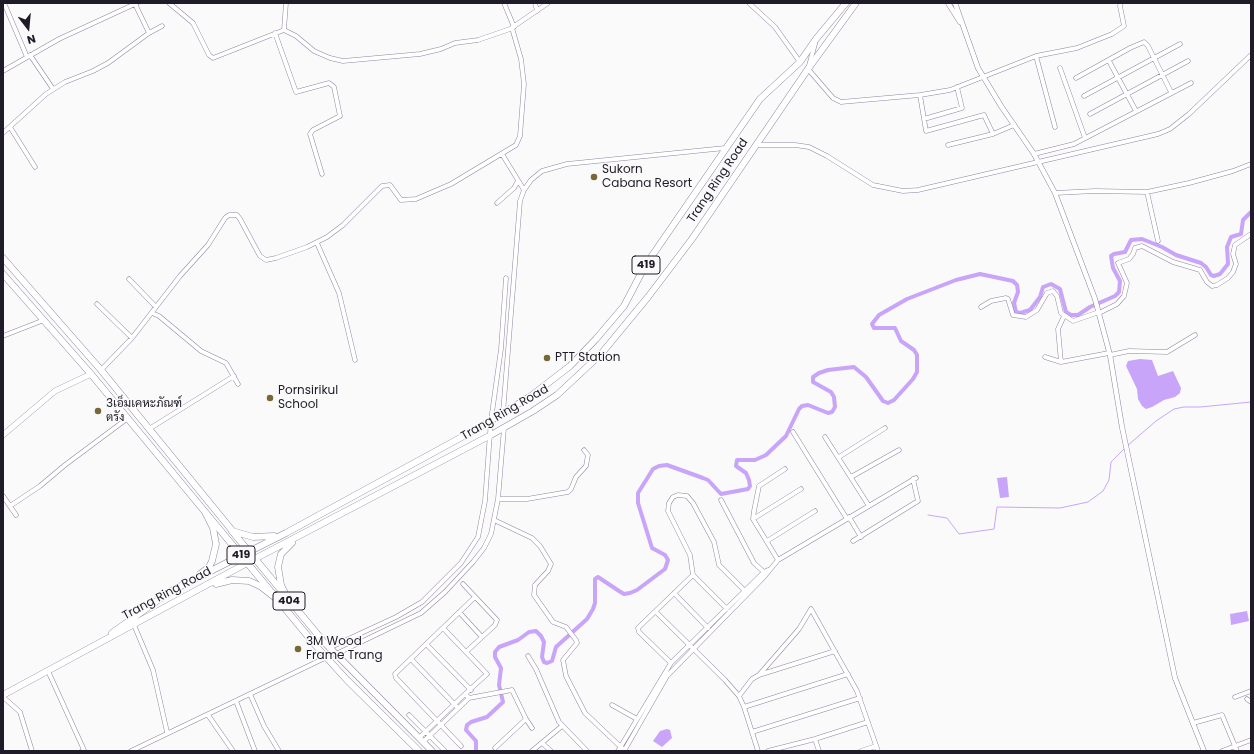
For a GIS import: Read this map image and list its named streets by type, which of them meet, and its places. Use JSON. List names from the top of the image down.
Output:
{
  "streets": {
    "main road": ["Trang Ring Road", "419", "404"]
  },
  "crossings": [
    ["Trang Ring Road", "404"]
  ],
  "places": [
    "Sukorn Cabana Resort",
    "PTT Station",
    "Pornsirikul School",
    "3เอ็มเคหะภัณฑ์ ตรัง",
    "3M Wood Frame Trang"
  ],
  "north": "bottom"
}
